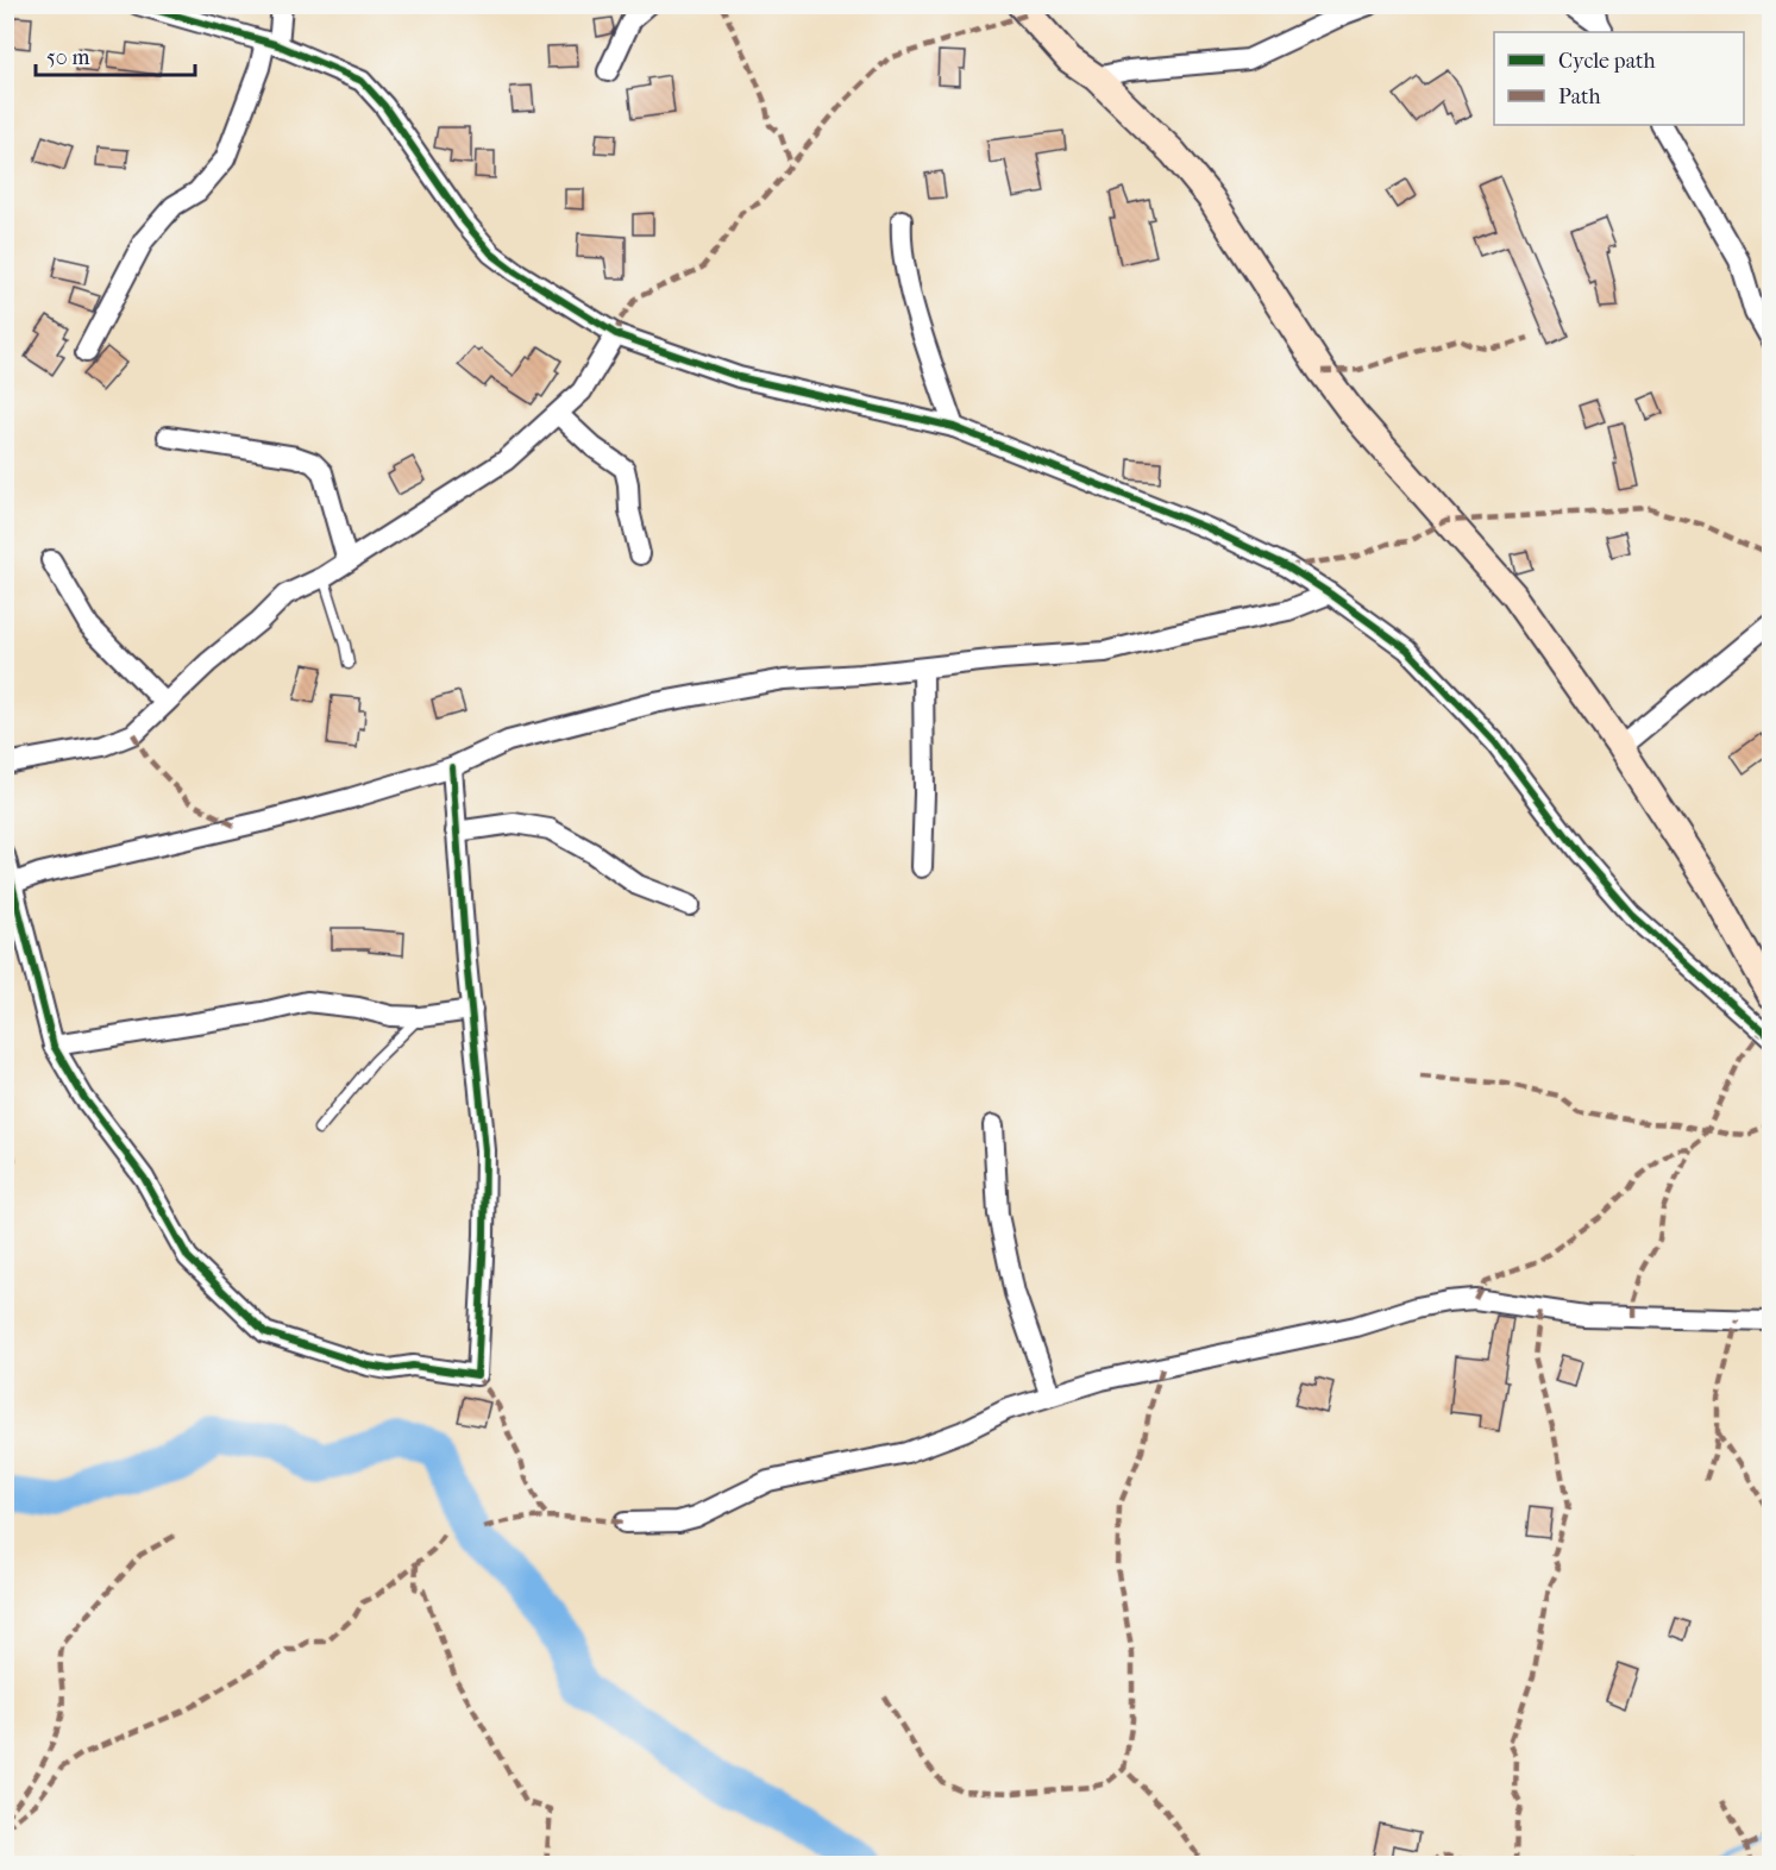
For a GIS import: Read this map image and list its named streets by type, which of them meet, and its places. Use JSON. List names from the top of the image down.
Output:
{
  "legend": ["Cycle path", "Path"],
  "scale_bar": "50 m"
}
